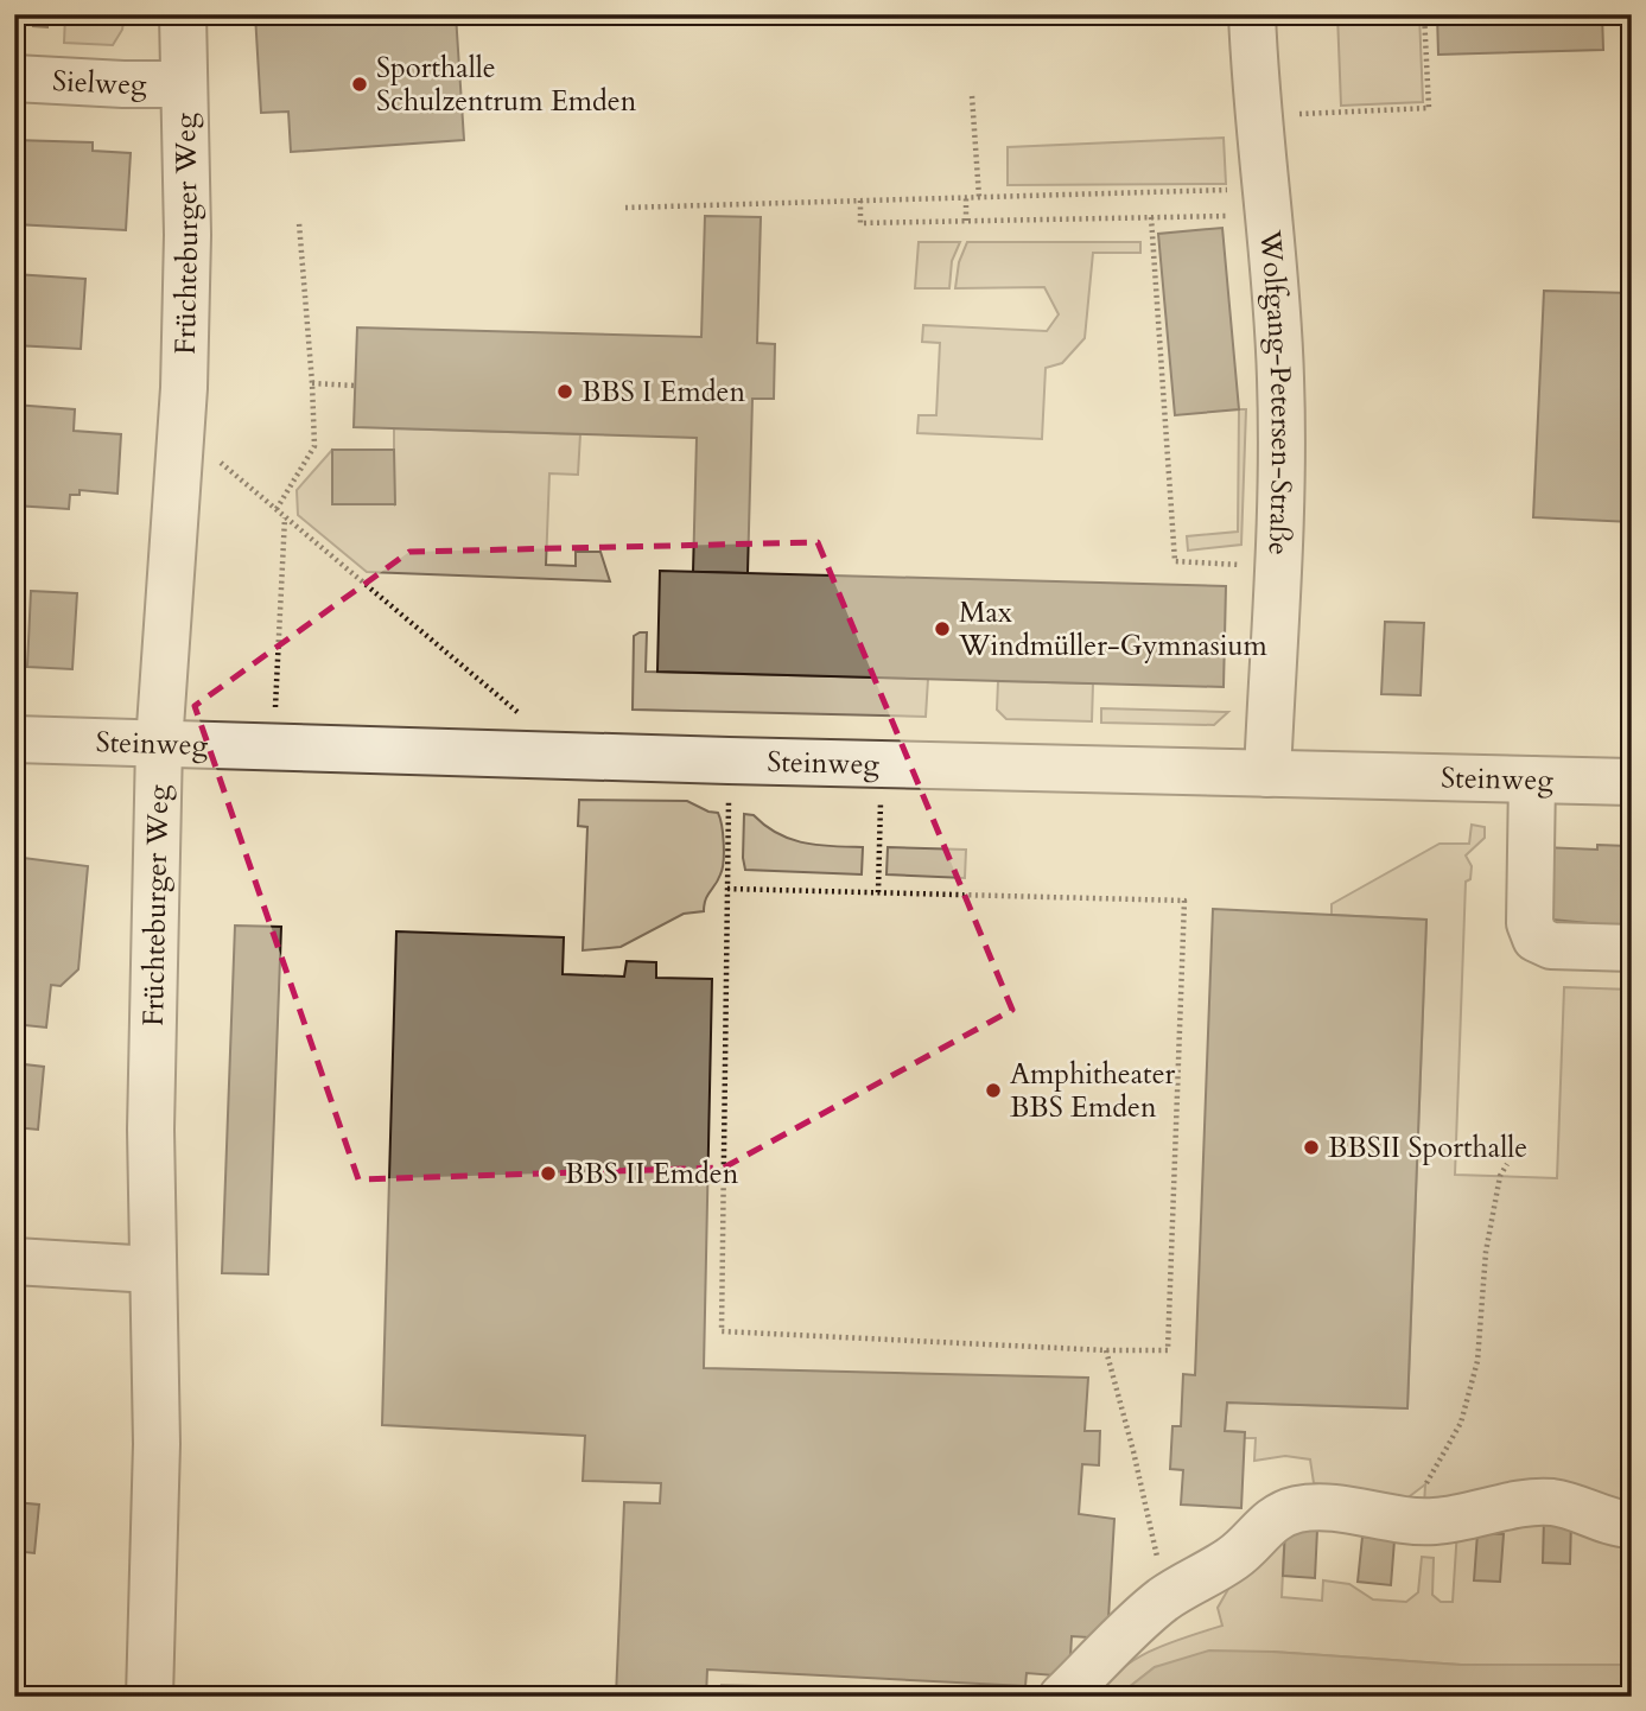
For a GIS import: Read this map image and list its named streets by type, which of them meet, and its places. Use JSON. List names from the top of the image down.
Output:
{
  "streets": {
    "street": [
      "Sielweg",
      "Früchteburger Weg",
      "Wolfgang-Petersen-Straße",
      "Steinweg"
    ]
  },
  "crossings": [
    ["Sielweg", "Früchteburger Weg"],
    ["Früchteburger Weg", "Steinweg"],
    ["Wolfgang-Petersen-Straße", "Steinweg"]
  ],
  "places": [
    "Sporthalle Schulzentrum Emden",
    "BBS I Emden",
    "Max Windmüller-Gymnasium",
    "Amphitheater BBS Emden",
    "BBSII Sporthalle",
    "BBS II Emden"
  ]
}
